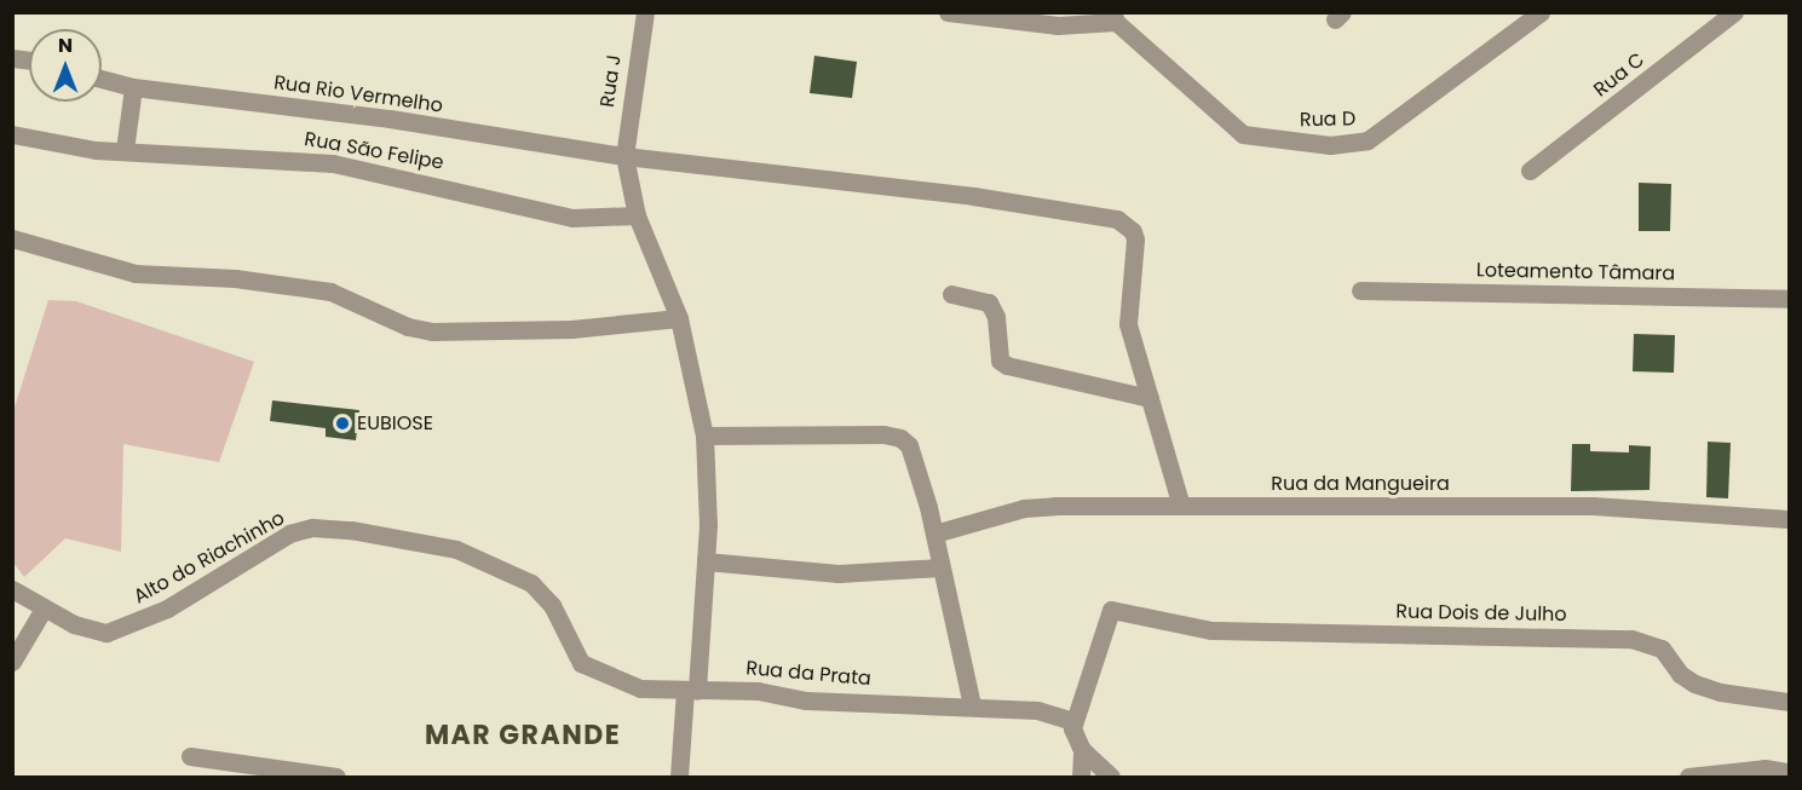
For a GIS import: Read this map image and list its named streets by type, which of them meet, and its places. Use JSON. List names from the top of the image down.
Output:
{
  "streets": {
    "street": [
      "Rua C",
      "Rua J",
      "Rua Rio Vermelho",
      "Rua D",
      "Rua São Felipe",
      "Loteamento Tâmara",
      "Rua da Mangueira",
      "Alto do Riachinho",
      "Rua Dois de Julho",
      "Rua da Prata"
    ]
  },
  "crossings": [
    ["Rua J", "Rua Rio Vermelho"],
    ["Rua J", "Rua São Felipe"],
    ["Rua J", "Alto do Riachinho"],
    ["Rua J", "Rua da Prata"],
    ["Alto do Riachinho", "Rua da Prata"],
    ["Rua Dois de Julho", "Rua da Prata"]
  ],
  "districts": ["MAR GRANDE"],
  "places": ["EUBIOSE"],
  "north": "top"
}
